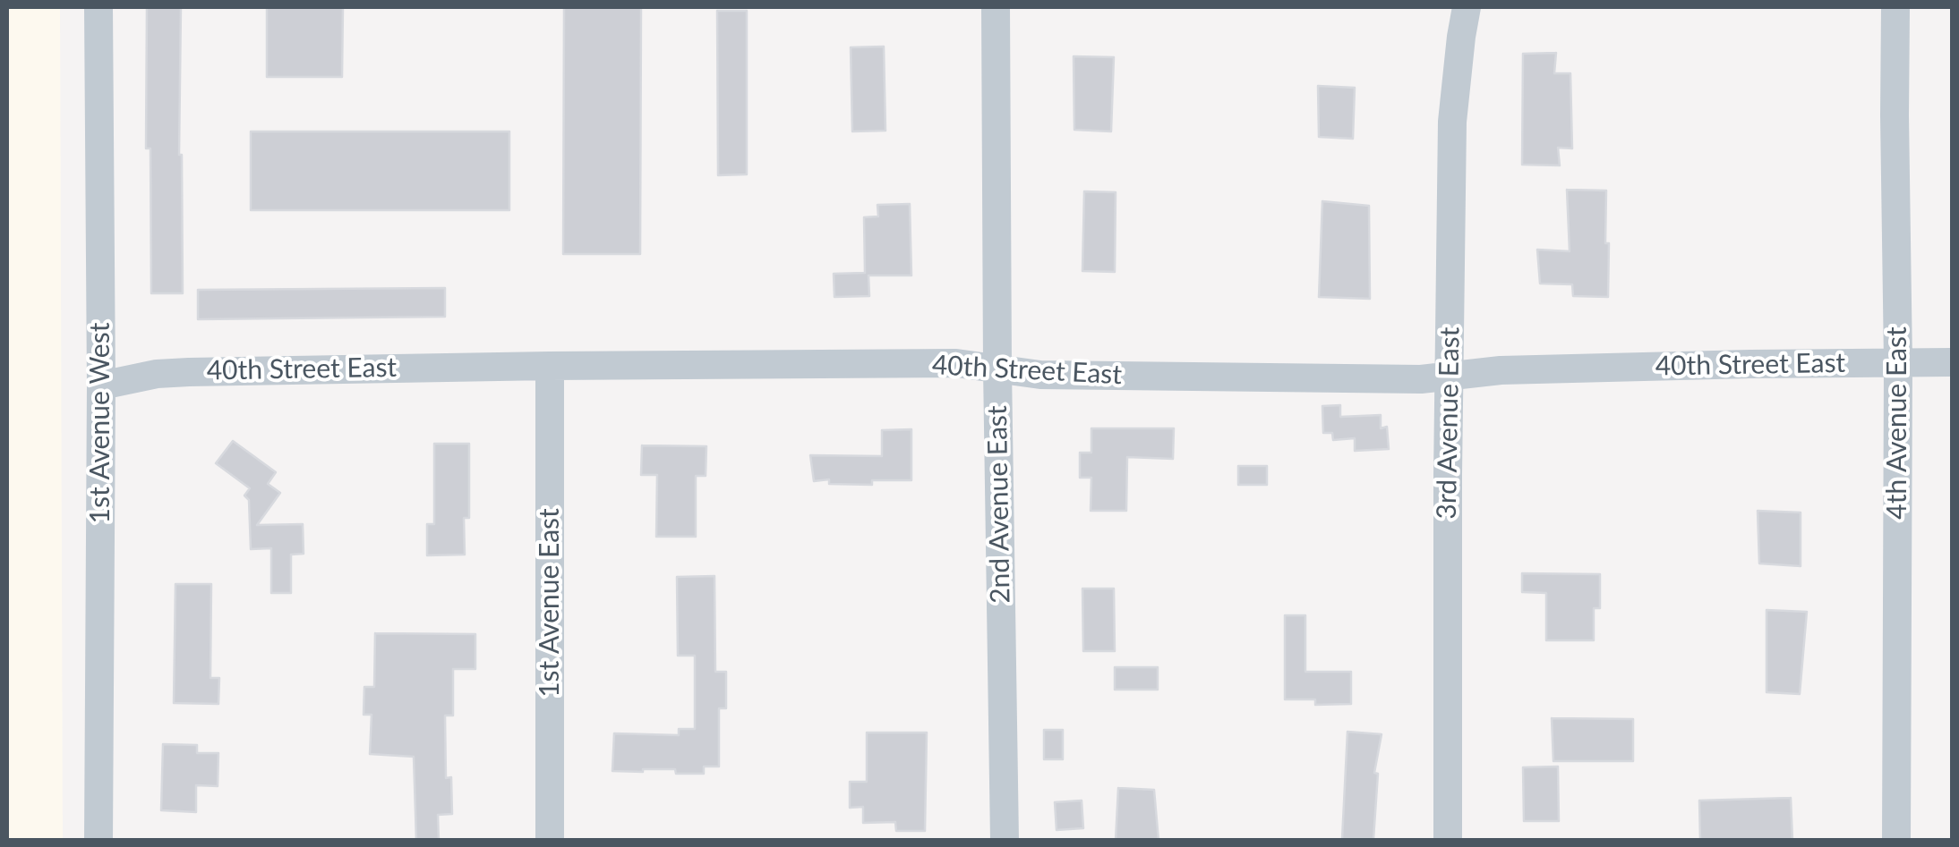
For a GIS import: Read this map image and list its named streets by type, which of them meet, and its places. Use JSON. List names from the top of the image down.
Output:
{
  "streets": {
    "street": [
      "40th Street East",
      "1st Avenue West",
      "3rd Avenue East",
      "4th Avenue East",
      "2nd Avenue East",
      "1st Avenue East"
    ]
  },
  "crossings": [
    ["40th Street East", "1st Avenue West"],
    ["40th Street East", "3rd Avenue East"],
    ["40th Street East", "4th Avenue East"],
    ["40th Street East", "2nd Avenue East"],
    ["40th Street East", "1st Avenue East"]
  ]
}
